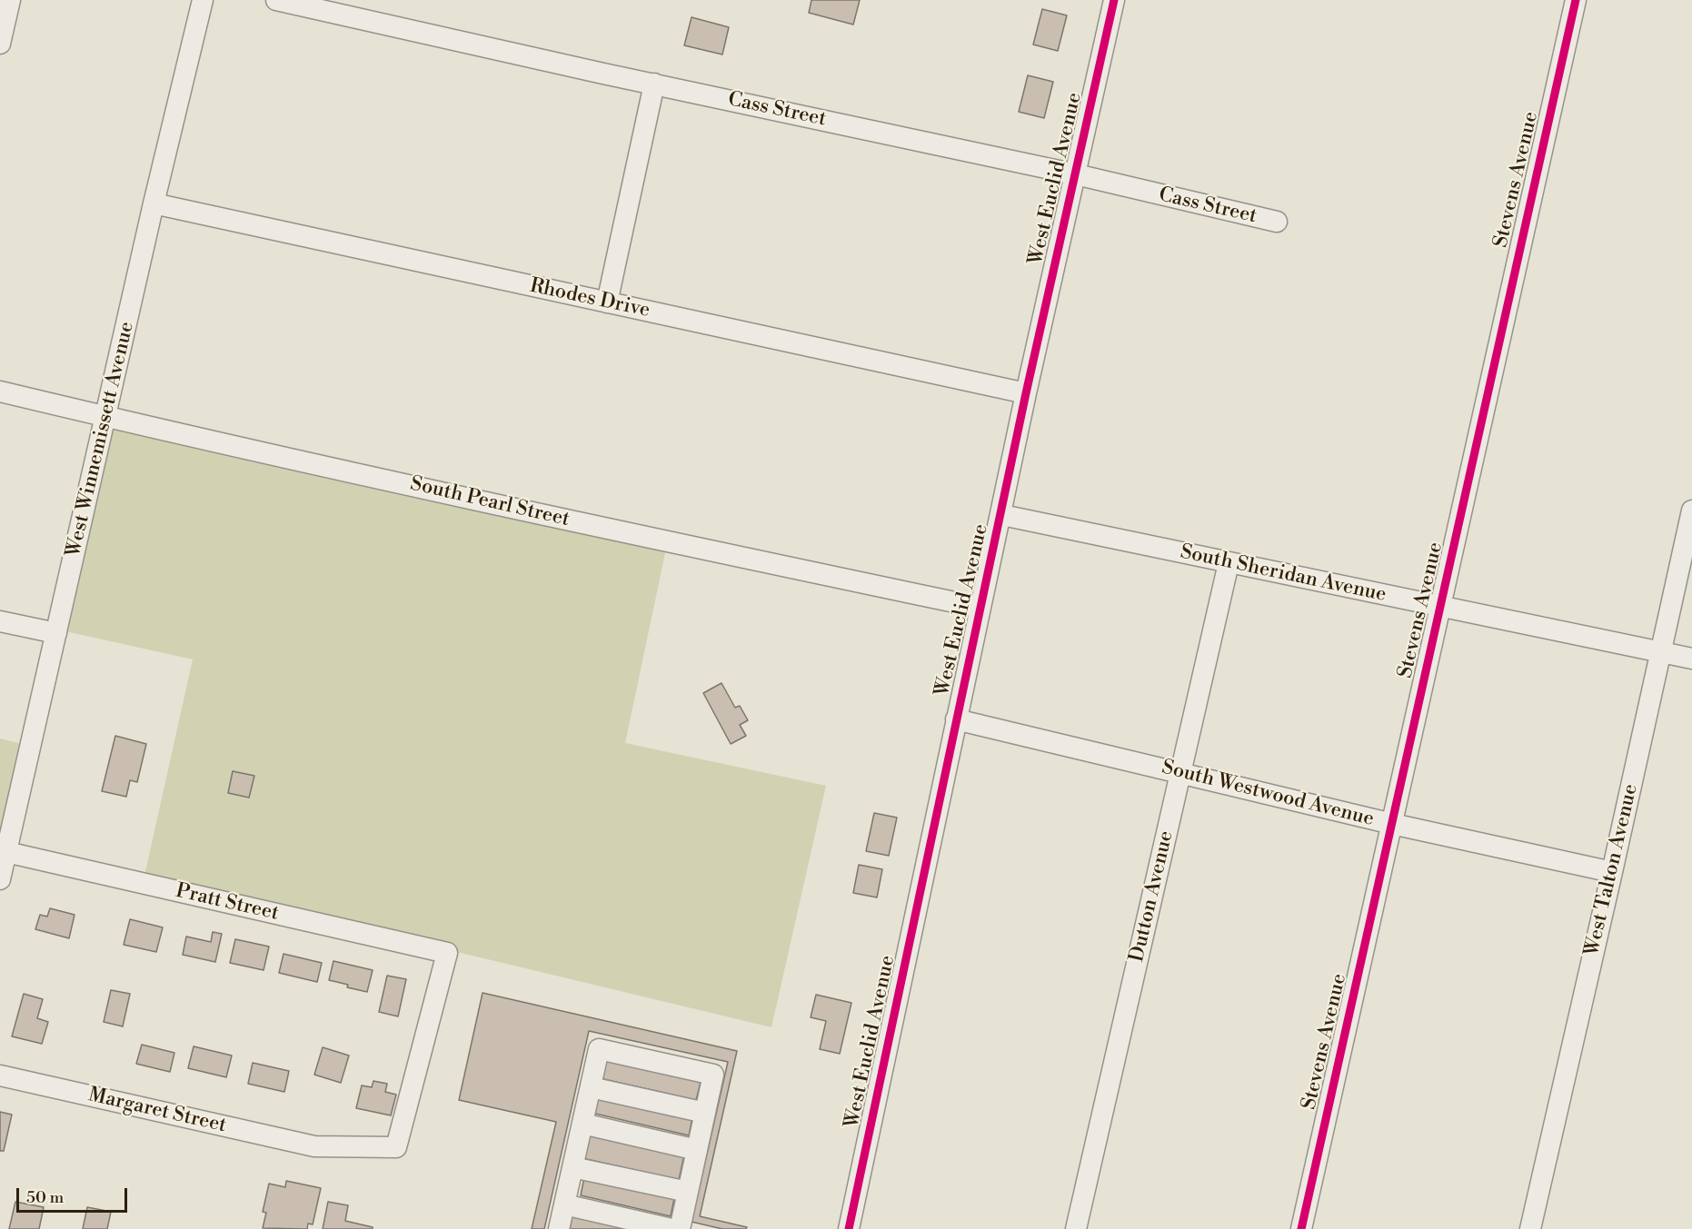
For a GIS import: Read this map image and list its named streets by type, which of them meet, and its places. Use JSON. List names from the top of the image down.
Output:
{
  "streets": {
    "street": [
      "Cass Street",
      "West Euclid Avenue",
      "Stevens Avenue",
      "Rhodes Drive",
      "West Winnemissett Avenue",
      "South Pearl Street",
      "South Sheridan Avenue",
      "South Westwood Avenue",
      "West Talton Avenue",
      "Dutton Avenue",
      "Pratt Street",
      "Margaret Street"
    ]
  },
  "crossings": [
    ["Cass Street", "West Euclid Avenue"],
    ["West Euclid Avenue", "Rhodes Drive"],
    ["West Euclid Avenue", "South Pearl Street"],
    ["West Euclid Avenue", "South Sheridan Avenue"],
    ["West Euclid Avenue", "South Westwood Avenue"],
    ["Stevens Avenue", "South Sheridan Avenue"],
    ["Stevens Avenue", "South Westwood Avenue"],
    ["Rhodes Drive", "West Winnemissett Avenue"],
    ["West Winnemissett Avenue", "South Pearl Street"],
    ["West Winnemissett Avenue", "Pratt Street"],
    ["South Sheridan Avenue", "West Talton Avenue"],
    ["South Sheridan Avenue", "Dutton Avenue"],
    ["South Westwood Avenue", "West Talton Avenue"],
    ["South Westwood Avenue", "Dutton Avenue"],
    ["Pratt Street", "Margaret Street"]
  ],
  "scale_bar": "50 m"
}
